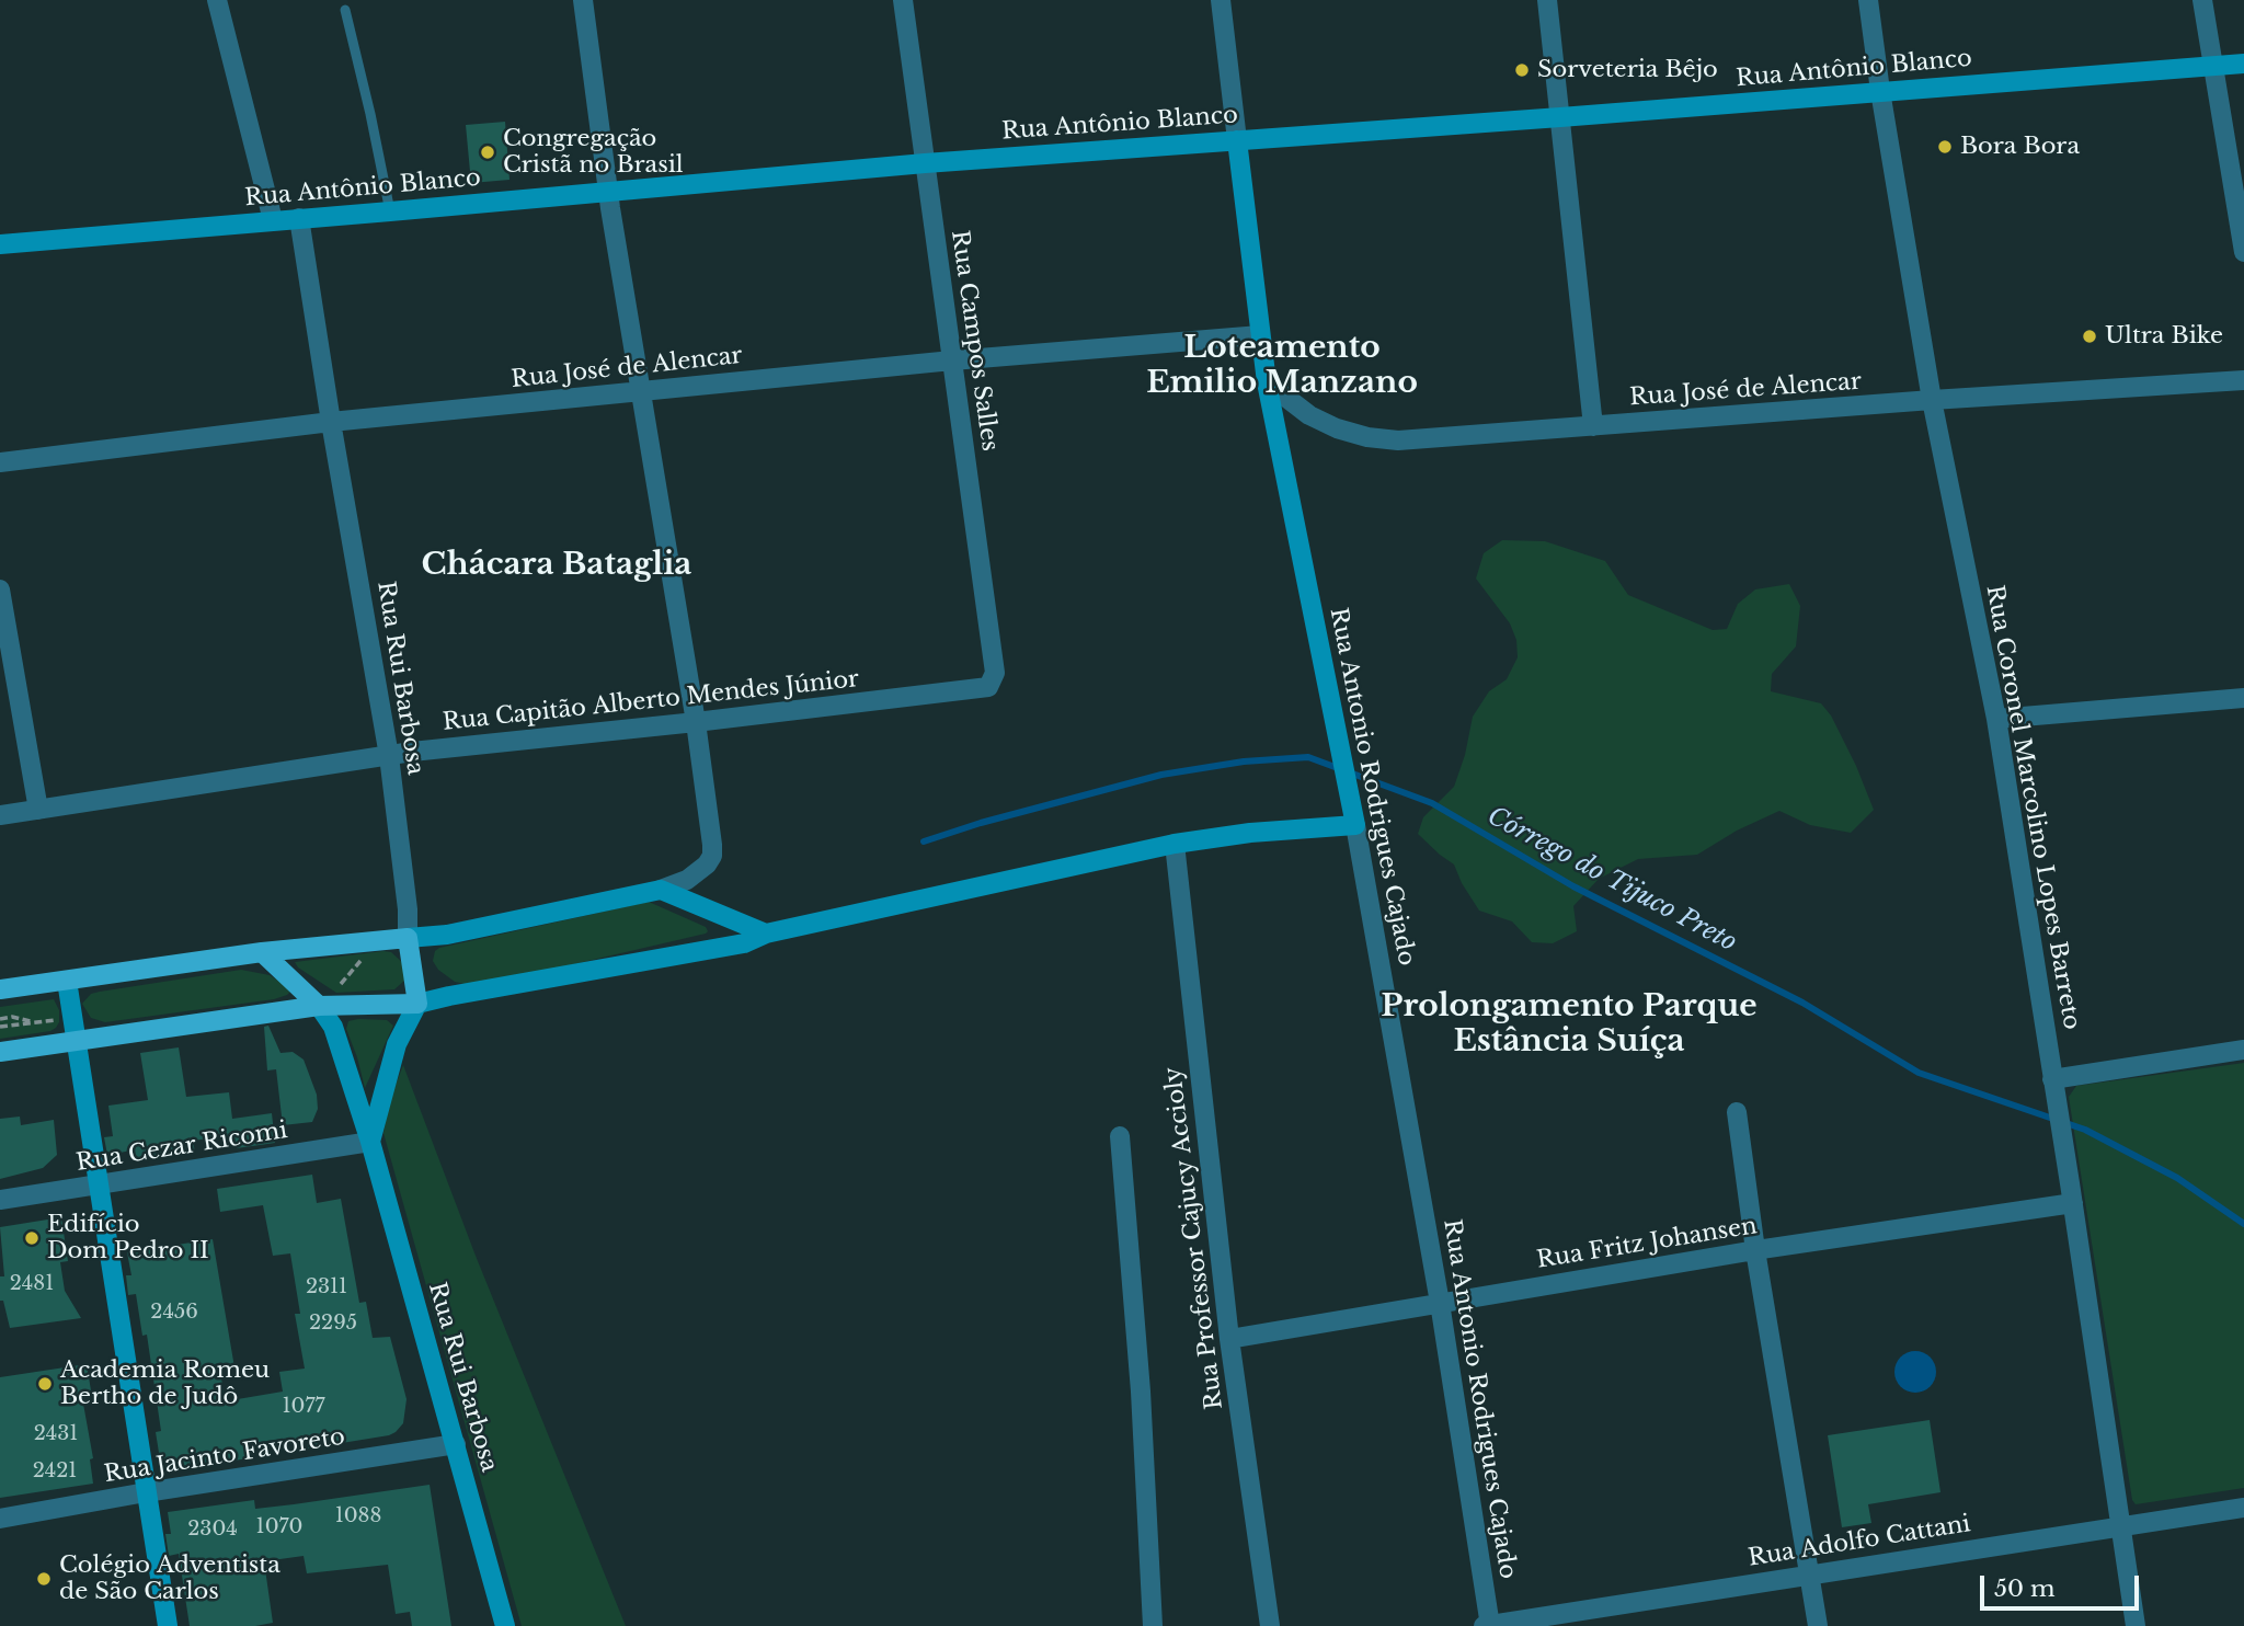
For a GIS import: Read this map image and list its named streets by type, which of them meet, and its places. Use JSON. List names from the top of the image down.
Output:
{
  "streets": {
    "main road": ["Rua Rui Barbosa"],
    "street": [
      "Rua Antônio Blanco",
      "Rua Campos Salles",
      "Rua José de Alencar",
      "Rua Capitão Alberto Mendes Júnior",
      "Rua Antonio Rodrigues Cajado",
      "Rua Coronel Marcolino Lopes Barreto",
      "Rua Cezar Ricomi",
      "Rua Professor Cajucy Accioly",
      "Rua Fritz Johansen",
      "Rua Jacinto Favoreto",
      "Rua Adolfo Cattani"
    ]
  },
  "crossings": [
    ["Rua Antônio Blanco", "Rua Campos Salles"],
    ["Rua Antônio Blanco", "Rua Rui Barbosa"],
    ["Rua Antônio Blanco", "Rua Antonio Rodrigues Cajado"],
    ["Rua Antônio Blanco", "Rua Coronel Marcolino Lopes Barreto"],
    ["Rua Campos Salles", "Rua José de Alencar"],
    ["Rua Campos Salles", "Rua Capitão Alberto Mendes Júnior"],
    ["Rua José de Alencar", "Rua Rui Barbosa"],
    ["Rua José de Alencar", "Rua Antonio Rodrigues Cajado"],
    ["Rua José de Alencar", "Rua Coronel Marcolino Lopes Barreto"],
    ["Rua Rui Barbosa", "Rua Capitão Alberto Mendes Júnior"],
    ["Rua Rui Barbosa", "Rua Cezar Ricomi"],
    ["Rua Rui Barbosa", "Rua Jacinto Favoreto"],
    ["Rua Antonio Rodrigues Cajado", "Rua Fritz Johansen"],
    ["Rua Antonio Rodrigues Cajado", "Rua Adolfo Cattani"],
    ["Rua Coronel Marcolino Lopes Barreto", "Rua Fritz Johansen"],
    ["Rua Coronel Marcolino Lopes Barreto", "Rua Adolfo Cattani"],
    ["Rua Professor Cajucy Accioly", "Rua Fritz Johansen"]
  ],
  "districts": ["Loteamento Emilio Manzano", "Chácara Bataglia", "Prolongamento Parque Estância Suíça"],
  "water": ["Córrego do Tijuco Preto"],
  "places": [
    "Sorveteria Bêjo",
    "Bora Bora",
    "Congregação Cristã no Brasil",
    "Ultra Bike",
    "Edifício Dom Pedro II",
    "Academia Romeu Bertho de Judô",
    "Colégio Adventista de São Carlos"
  ],
  "house_numbers": [
    "2481",
    "2311",
    "2456",
    "2295",
    "1077",
    "2431",
    "2421",
    "1088",
    "1070",
    "2304"
  ],
  "scale_bar": "50 m"
}
